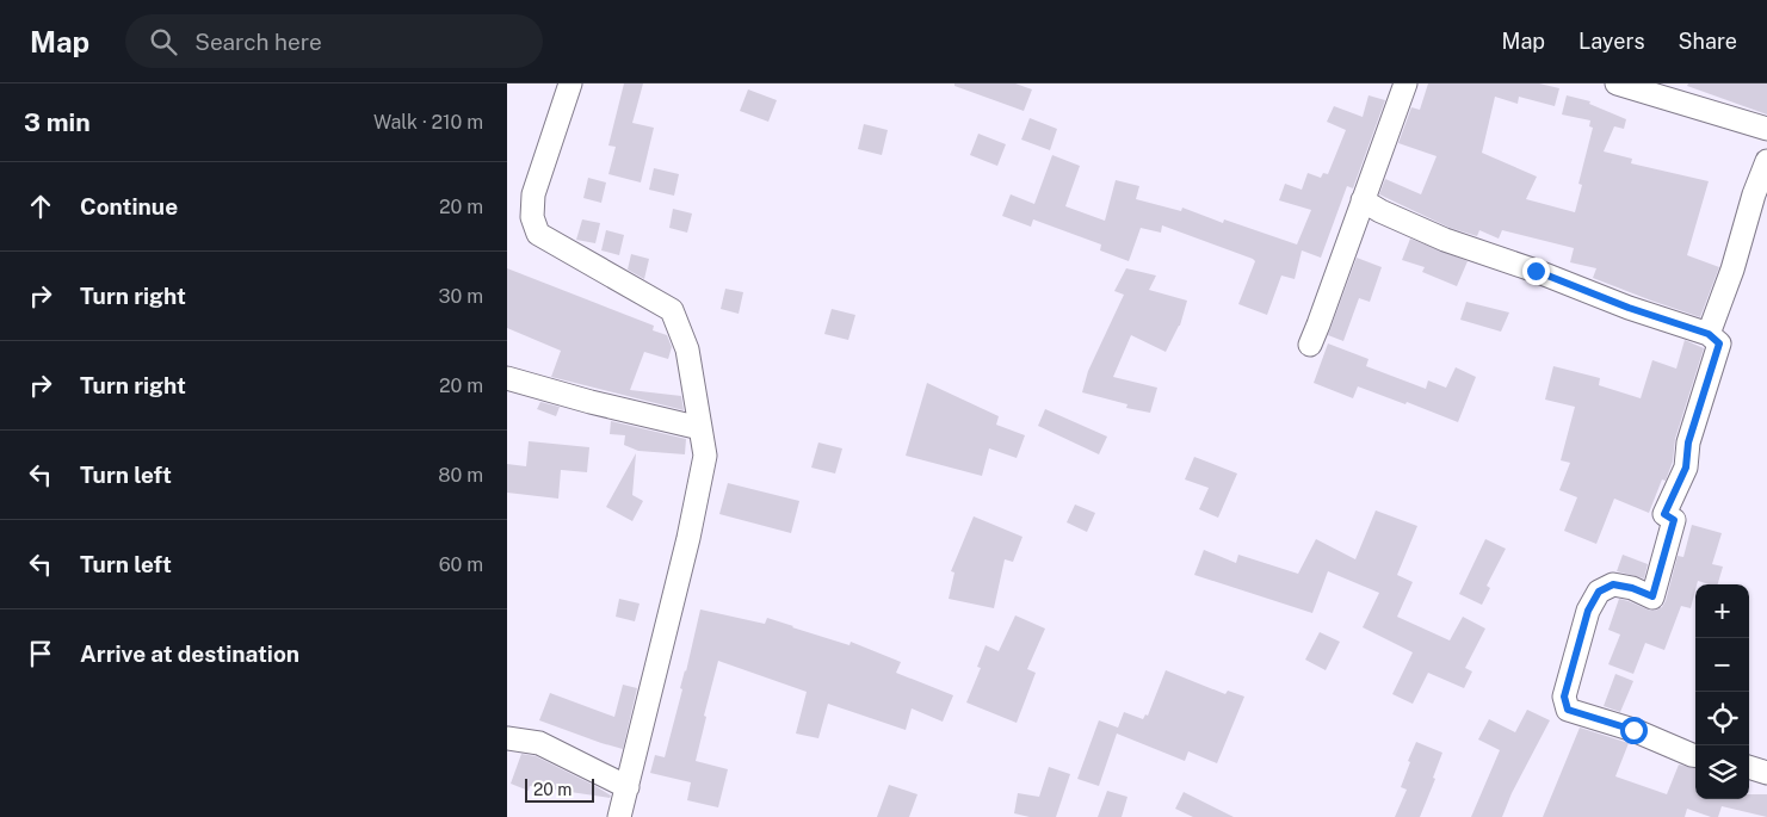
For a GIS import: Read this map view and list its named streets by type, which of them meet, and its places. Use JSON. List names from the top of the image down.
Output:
{
  "scale_bar": "20 m",
  "page": {
    "header": "Map",
    "search": "Search here",
    "nav": ["Map", "Layers", "Share"],
    "heading": ["3 min", "Walk · 210 m"],
    "list": [
      ["Continue", "20 m"],
      ["Turn right", "30 m"],
      ["Turn right", "20 m"],
      ["Turn left", "80 m"],
      ["Turn left", "60 m"],
      "Arrive at destination"
    ],
    "map_buttons": ["+", "−"],
    "scale": "20 m"
  }
}
